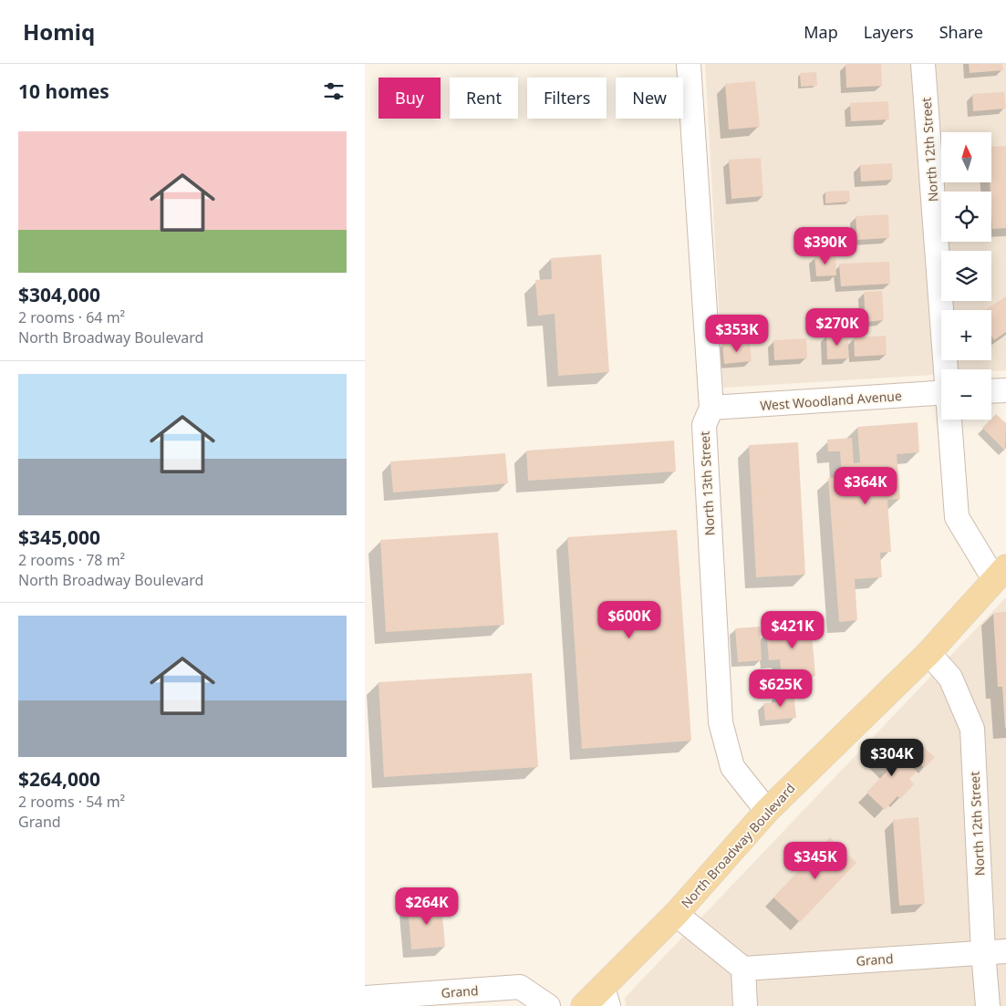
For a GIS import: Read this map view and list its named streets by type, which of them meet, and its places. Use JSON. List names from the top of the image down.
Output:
{
  "streets": {
    "main road": ["North Broadway Boulevard"],
    "street": [
      "North 12th Street",
      "West Woodland Avenue",
      "North 13th Street",
      "Grand"
    ]
  },
  "crossings": [
    ["North 12th Street", "North Broadway Boulevard"],
    ["North 12th Street", "Grand"],
    ["West Woodland Avenue", "North 13th Street"],
    ["North 13th Street", "North Broadway Boulevard"]
  ],
  "north": "top",
  "page": {
    "header": "Homiq",
    "nav": ["Map", "Layers", "Share"],
    "heading": "10 homes",
    "chip": [
      "Buy",
      "Rent",
      "Filters",
      "New"
    ],
    "list": [
      {
        "name": "$304,000",
        "note": "2 rooms · 64 m² · North Broadway Boulevard"
      },
      {
        "name": "$345,000",
        "note": "2 rooms · 78 m² · North Broadway Boulevard"
      },
      {
        "name": "$264,000",
        "note": "2 rooms · 54 m² · Grand"
      }
    ],
    "map_buttons": ["+", "−"],
    "price": [
      "$390K",
      "$270K",
      "$353K",
      "$364K",
      "$600K",
      "$421K",
      "$625K",
      "$304K",
      "$345K",
      "$264K"
    ]
  }
}
